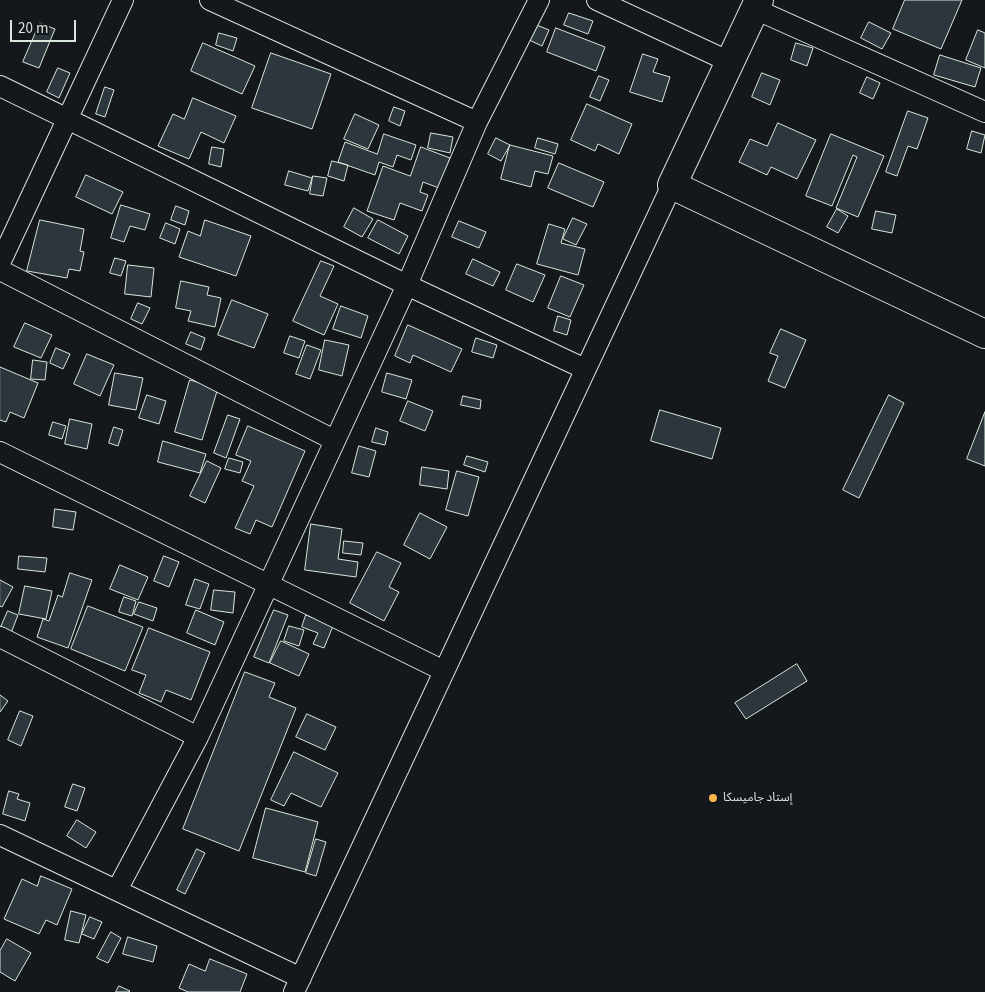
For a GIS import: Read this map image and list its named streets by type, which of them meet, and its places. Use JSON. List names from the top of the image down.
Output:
{
  "places": ["إستاد جاميسكا"],
  "scale_bar": "20 m"
}
